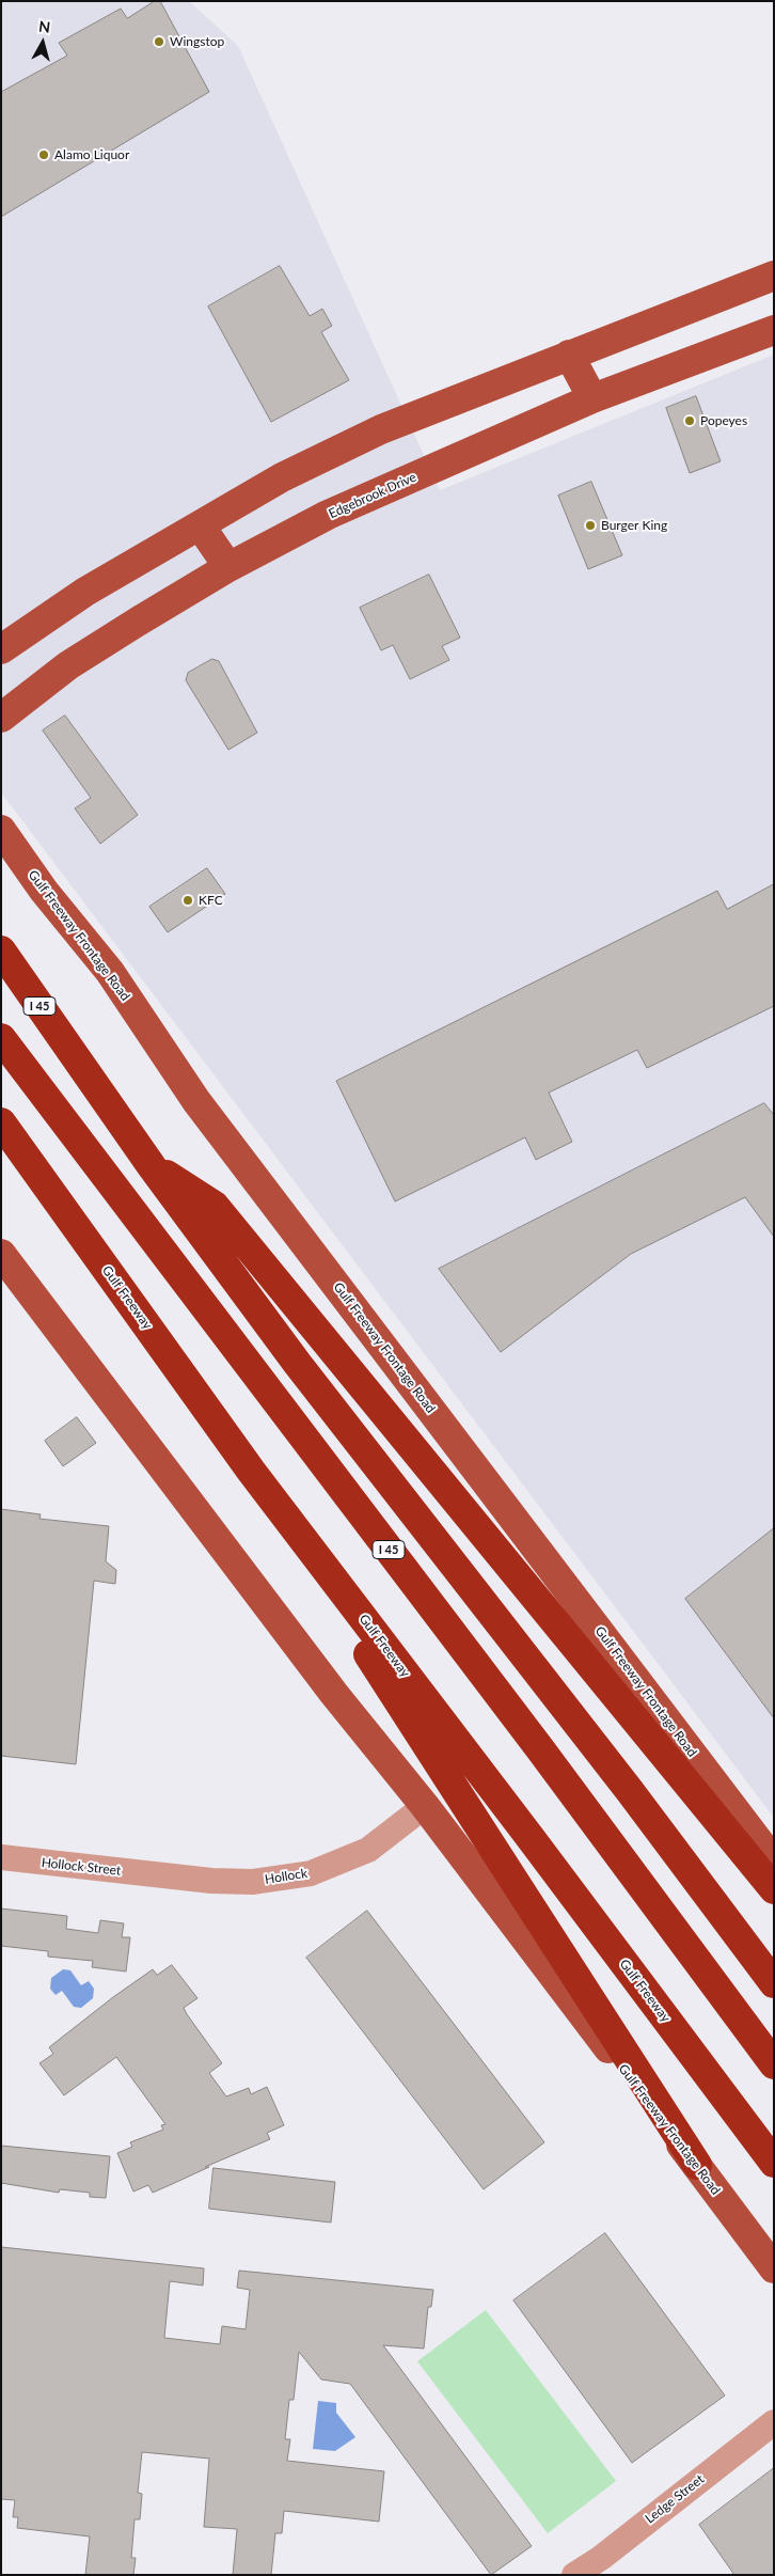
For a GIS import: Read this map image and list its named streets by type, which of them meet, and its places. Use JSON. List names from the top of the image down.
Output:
{
  "streets": {
    "highway": ["I 45", "Gulf Freeway"],
    "main road": ["Edgebrook Drive", "Gulf Freeway Frontage Road"],
    "street": ["Hollock Street", "Hollock", "Ledge Street"]
  },
  "crossings": [
    ["Gulf Freeway Frontage Road", "Hollock"],
    ["Hollock Street", "Hollock"]
  ],
  "places": [
    "Wingstop",
    "Alamo Liquor",
    "Popeyes",
    "Burger King",
    "KFC"
  ],
  "north": "top"
}
